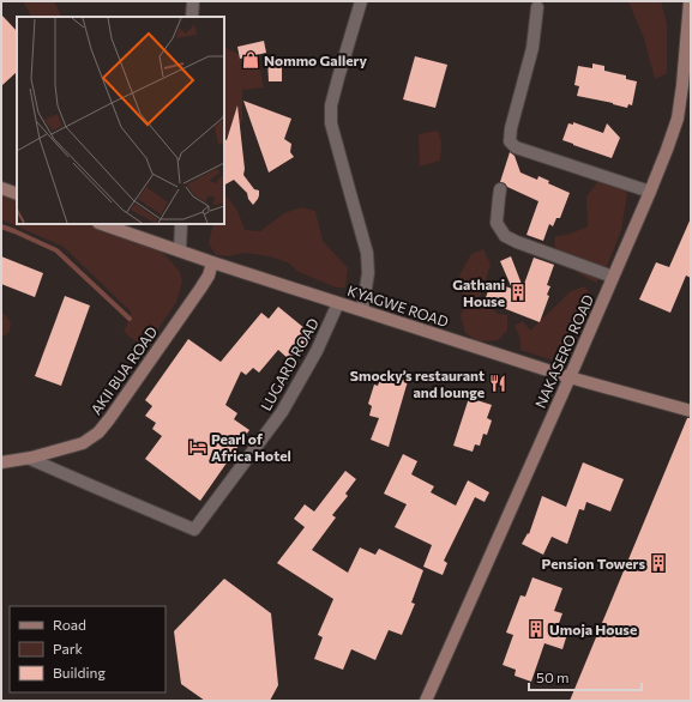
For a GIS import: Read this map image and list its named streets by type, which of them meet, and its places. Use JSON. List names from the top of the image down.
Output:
{
  "streets": {
    "street": [
      "KYAGWE ROAD",
      "NAKASERO ROAD",
      "LUGARD ROAD",
      "AKII BUA ROAD"
    ]
  },
  "crossings": [
    ["KYAGWE ROAD", "NAKASERO ROAD"],
    ["KYAGWE ROAD", "LUGARD ROAD"],
    ["KYAGWE ROAD", "AKII BUA ROAD"],
    ["LUGARD ROAD", "AKII BUA ROAD"]
  ],
  "places": {
    "shop": ["Nommo Gallery"],
    "building": ["Gathani House", "Pension Towers", "Umoja House"],
    "restaurant": ["Smocky’s restaurant and lounge"],
    "hotel": ["Pearl of Africa Hotel"]
  },
  "legend": ["Road", "Park", "Building"],
  "scale_bar": "50 m"
}
